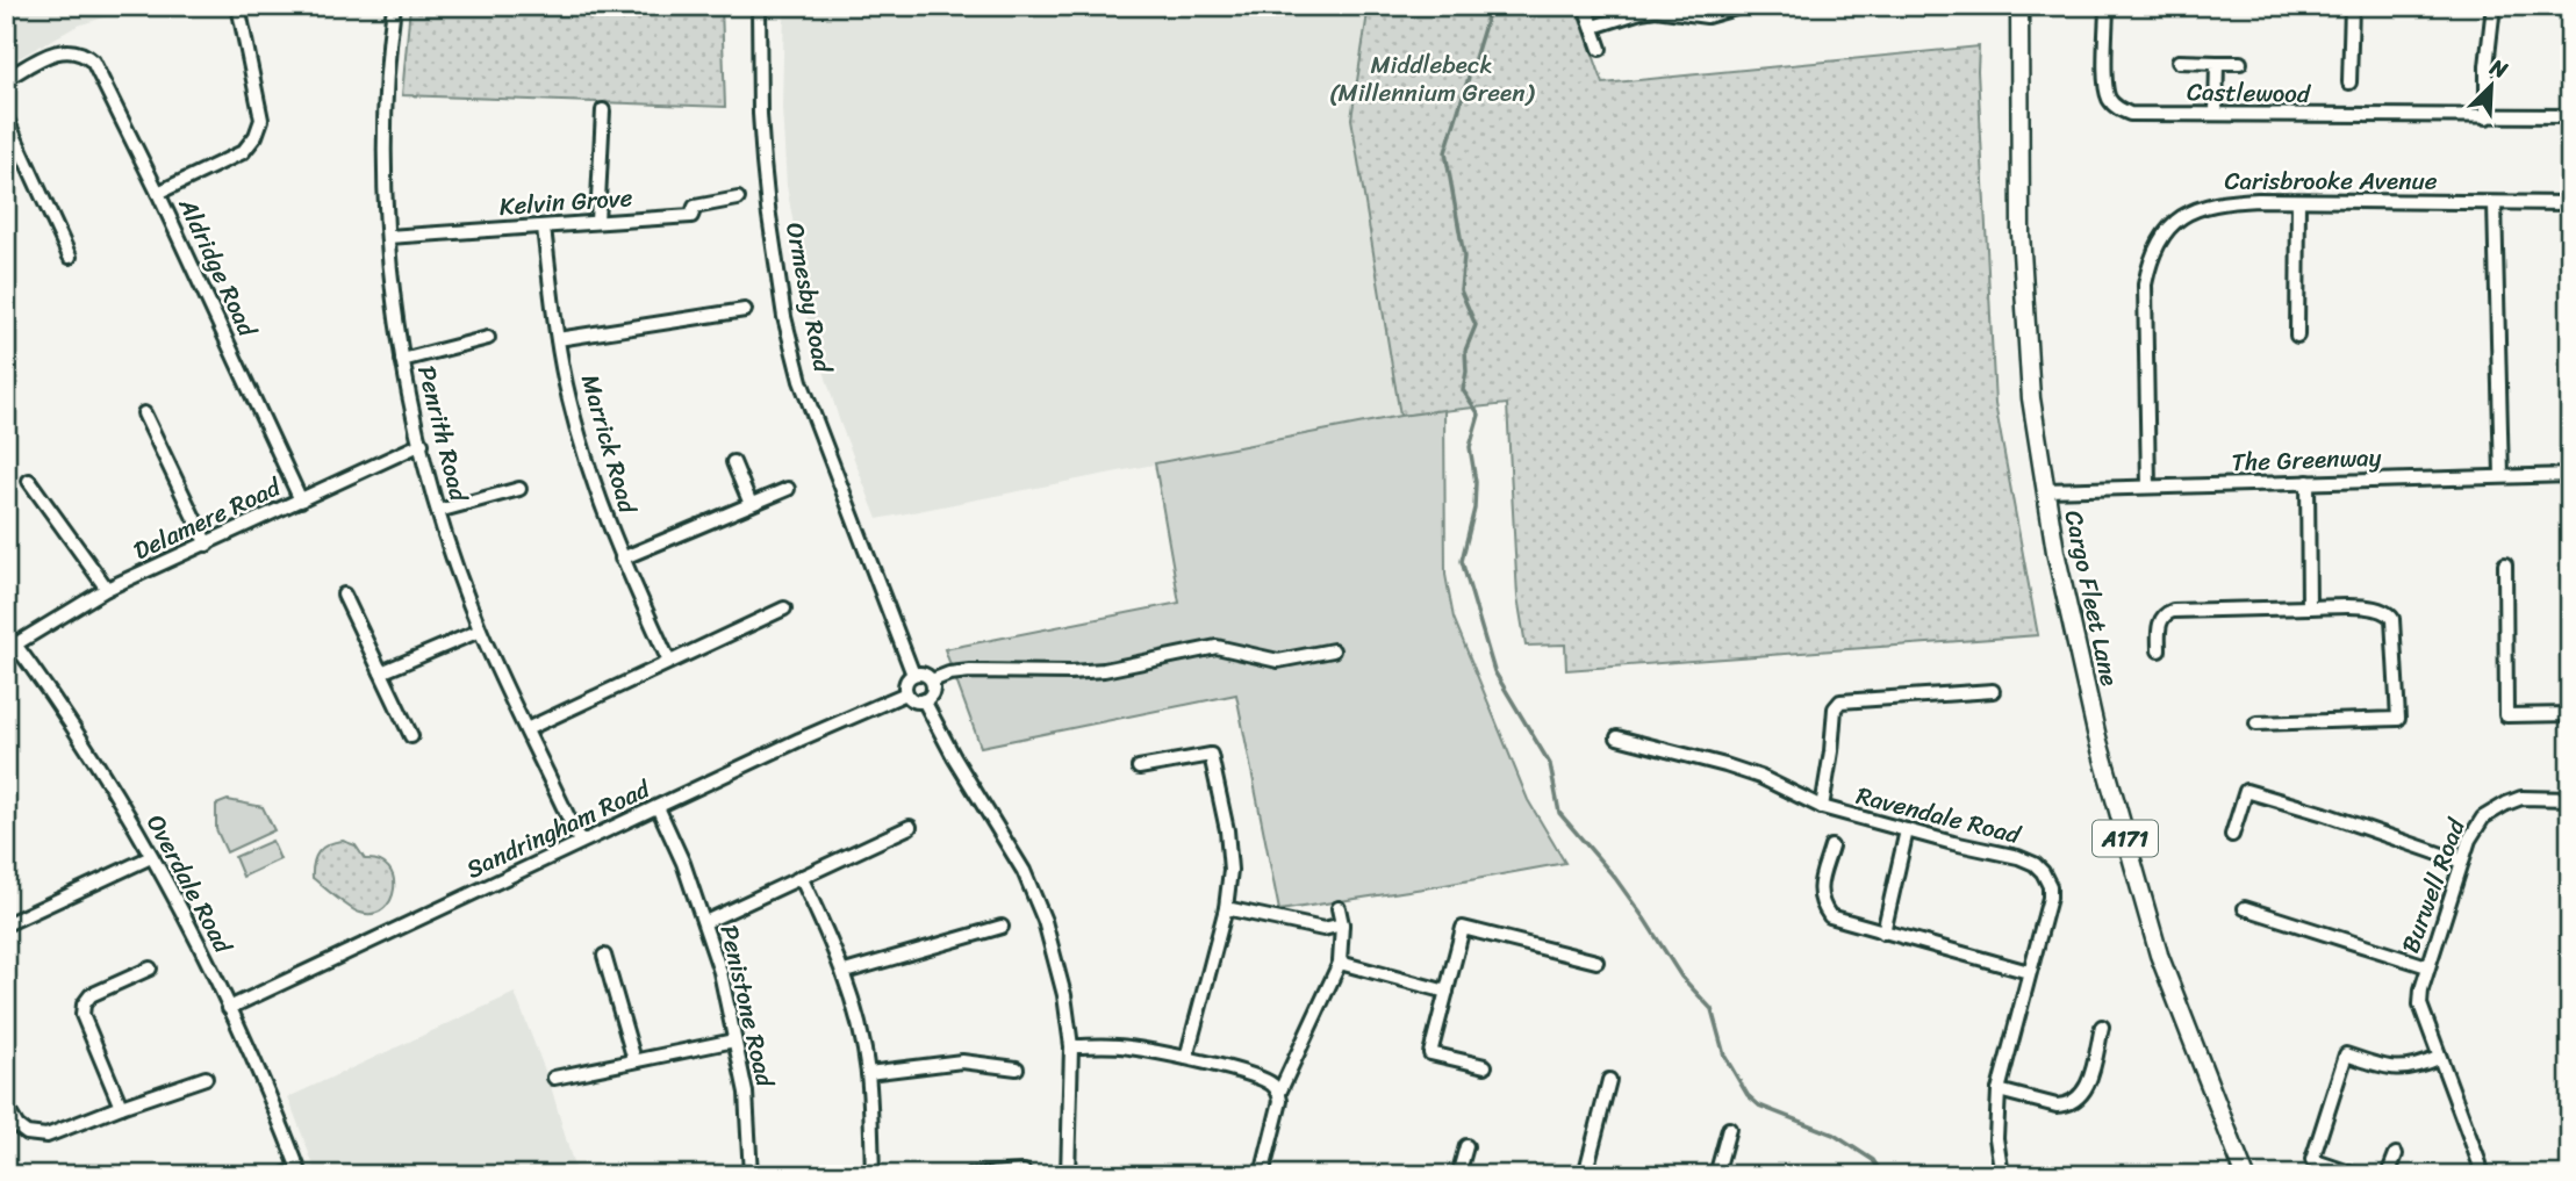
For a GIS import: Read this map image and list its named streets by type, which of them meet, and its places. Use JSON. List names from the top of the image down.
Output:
{
  "streets": {
    "main road": ["Cargo Fleet Lane", "A171"],
    "street": [
      "Castlewood",
      "Carisbrooke Avenue",
      "Kelvin Grove",
      "Aldridge Road",
      "Ormesby Road",
      "Penrith Road",
      "Marrick Road",
      "The Greenway",
      "Delamere Road",
      "Ravendale Road",
      "Sandringham Road",
      "Overdale Road",
      "Burwell Road",
      "Penistone Road"
    ]
  },
  "crossings": [
    ["Carisbrooke Avenue", "The Greenway"],
    ["Kelvin Grove", "Penrith Road"],
    ["Kelvin Grove", "Marrick Road"],
    ["Aldridge Road", "Delamere Road"],
    ["Ormesby Road", "Sandringham Road"],
    ["Penrith Road", "Delamere Road"],
    ["Penrith Road", "Sandringham Road"],
    ["The Greenway", "Cargo Fleet Lane"],
    ["Delamere Road", "Overdale Road"],
    ["Sandringham Road", "Overdale Road"],
    ["Sandringham Road", "Penistone Road"]
  ],
  "parks": ["Middlebeck (Millennium Green)"],
  "north": "top right"
}
